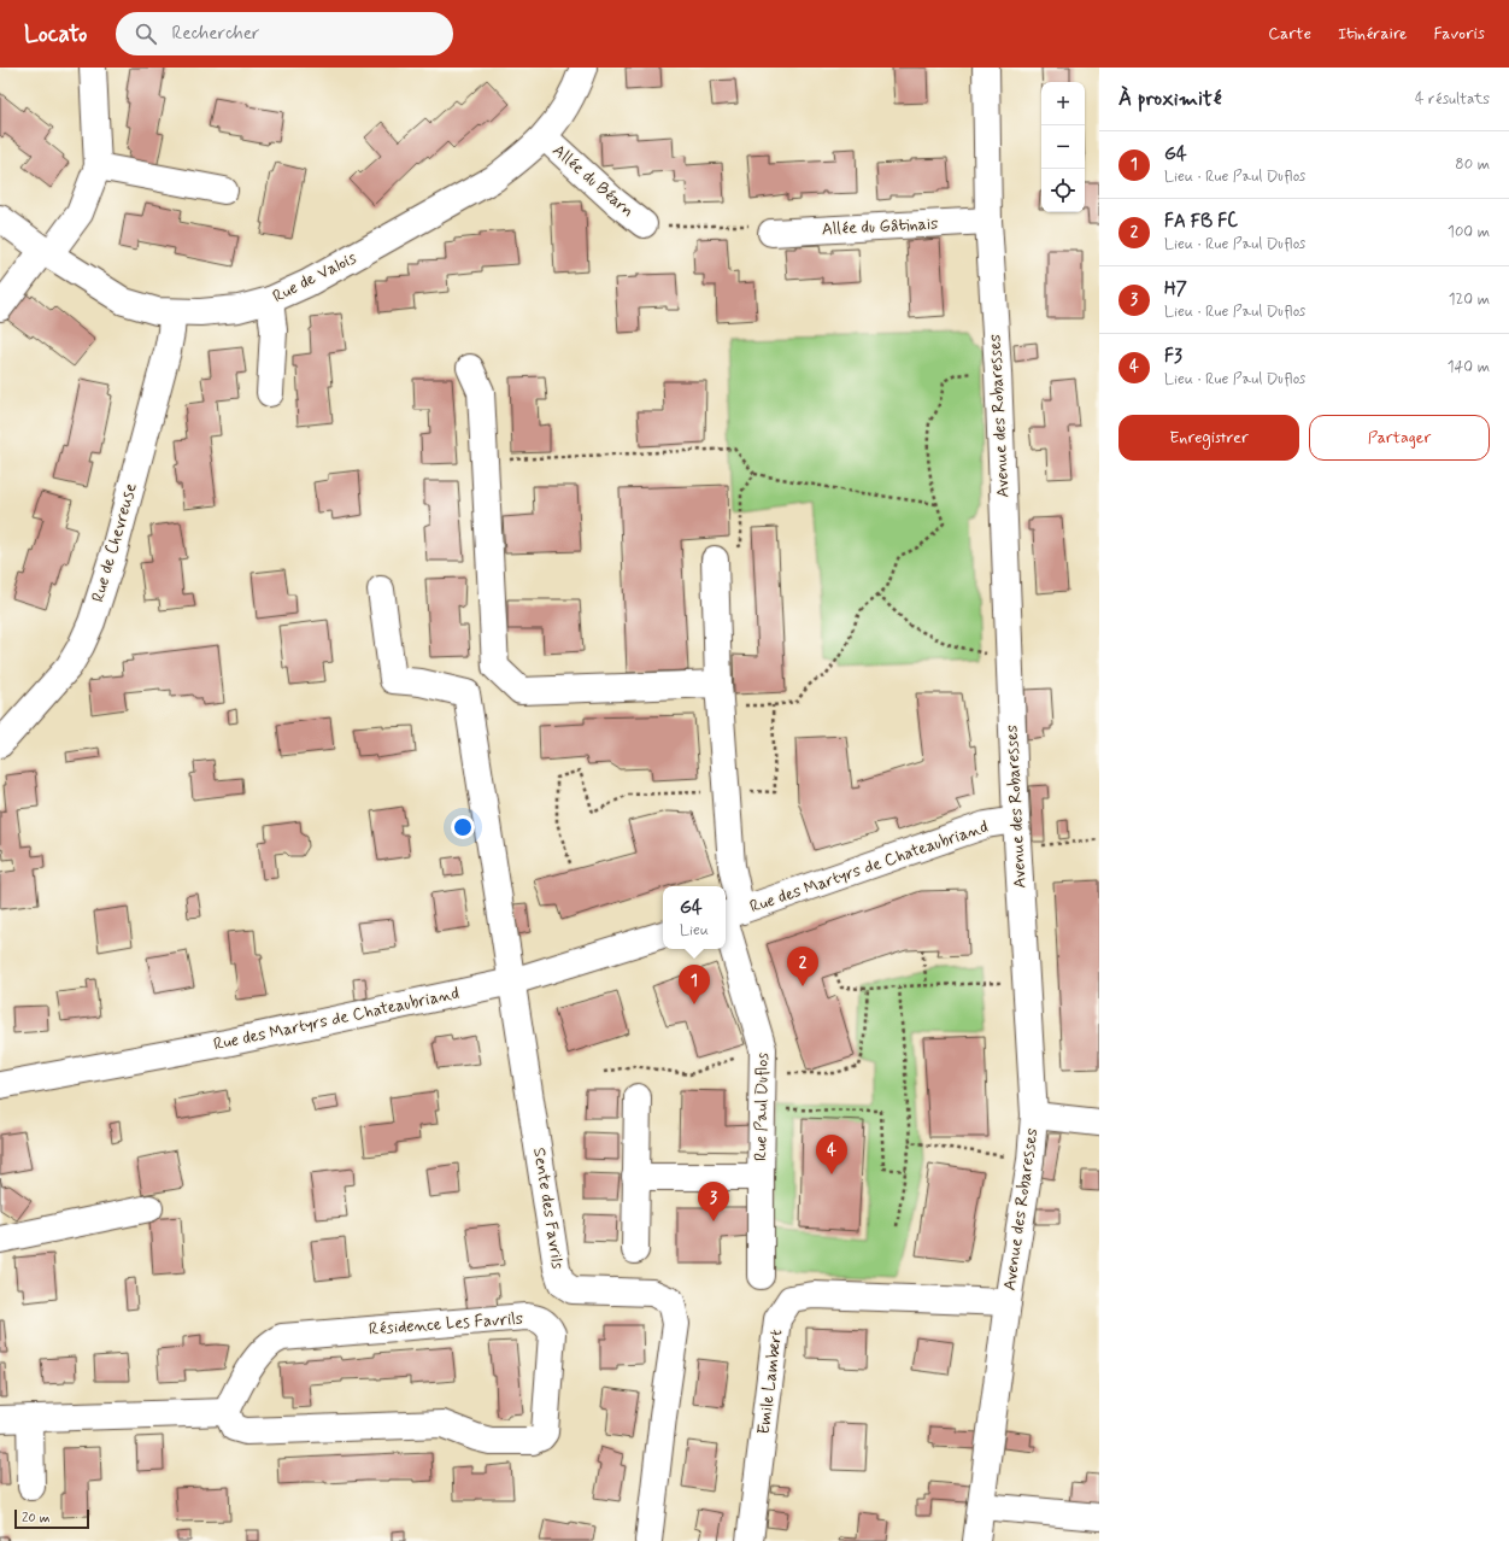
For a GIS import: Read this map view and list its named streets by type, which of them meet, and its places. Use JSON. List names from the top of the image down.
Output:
{
  "streets": {
    "street": [
      "Allée du Béarn",
      "Allée du Gâtinais",
      "Rue de Valois",
      "Avenue des Robaresses",
      "Rue de Chevreuse",
      "Rue des Martyrs de Chateaubriand",
      "Rue Paul Duflos",
      "Sente des Favrils",
      "Résidence Les Favrils",
      "Emile Lambert"
    ]
  },
  "crossings": [
    ["Allée du Béarn", "Rue de Valois"],
    ["Allée du Gâtinais", "Avenue des Robaresses"],
    ["Rue de Valois", "Rue de Chevreuse"],
    ["Avenue des Robaresses", "Rue des Martyrs de Chateaubriand"],
    ["Avenue des Robaresses", "Emile Lambert"],
    ["Rue des Martyrs de Chateaubriand", "Rue Paul Duflos"],
    ["Rue des Martyrs de Chateaubriand", "Sente des Favrils"]
  ],
  "scale_bar": "20 m",
  "page": {
    "header": "Locato",
    "search": "Rechercher",
    "nav": ["Carte", "Itinéraire", "Favoris"],
    "heading": ["À proximité", "4 résultats"],
    "map_buttons": ["+", "−"],
    "list": [
      {
        "mark": "1",
        "name": "G4",
        "note": "Lieu · Rue Paul Duflos",
        "value": "80 m"
      },
      {
        "mark": "2",
        "name": "FA FB FC",
        "note": "Lieu · Rue Paul Duflos",
        "value": "100 m"
      },
      {
        "mark": "3",
        "name": "H7",
        "note": "Lieu · Rue Paul Duflos",
        "value": "120 m"
      },
      {
        "mark": "4",
        "name": "F3",
        "note": "Lieu · Rue Paul Duflos",
        "value": "140 m"
      }
    ],
    "buttons": ["Enregistrer", "Partager"],
    "popup": ["G4", "Lieu"],
    "pins": [
      "2",
      "1",
      "4",
      "3"
    ],
    "scale": "20 m"
  }
}
